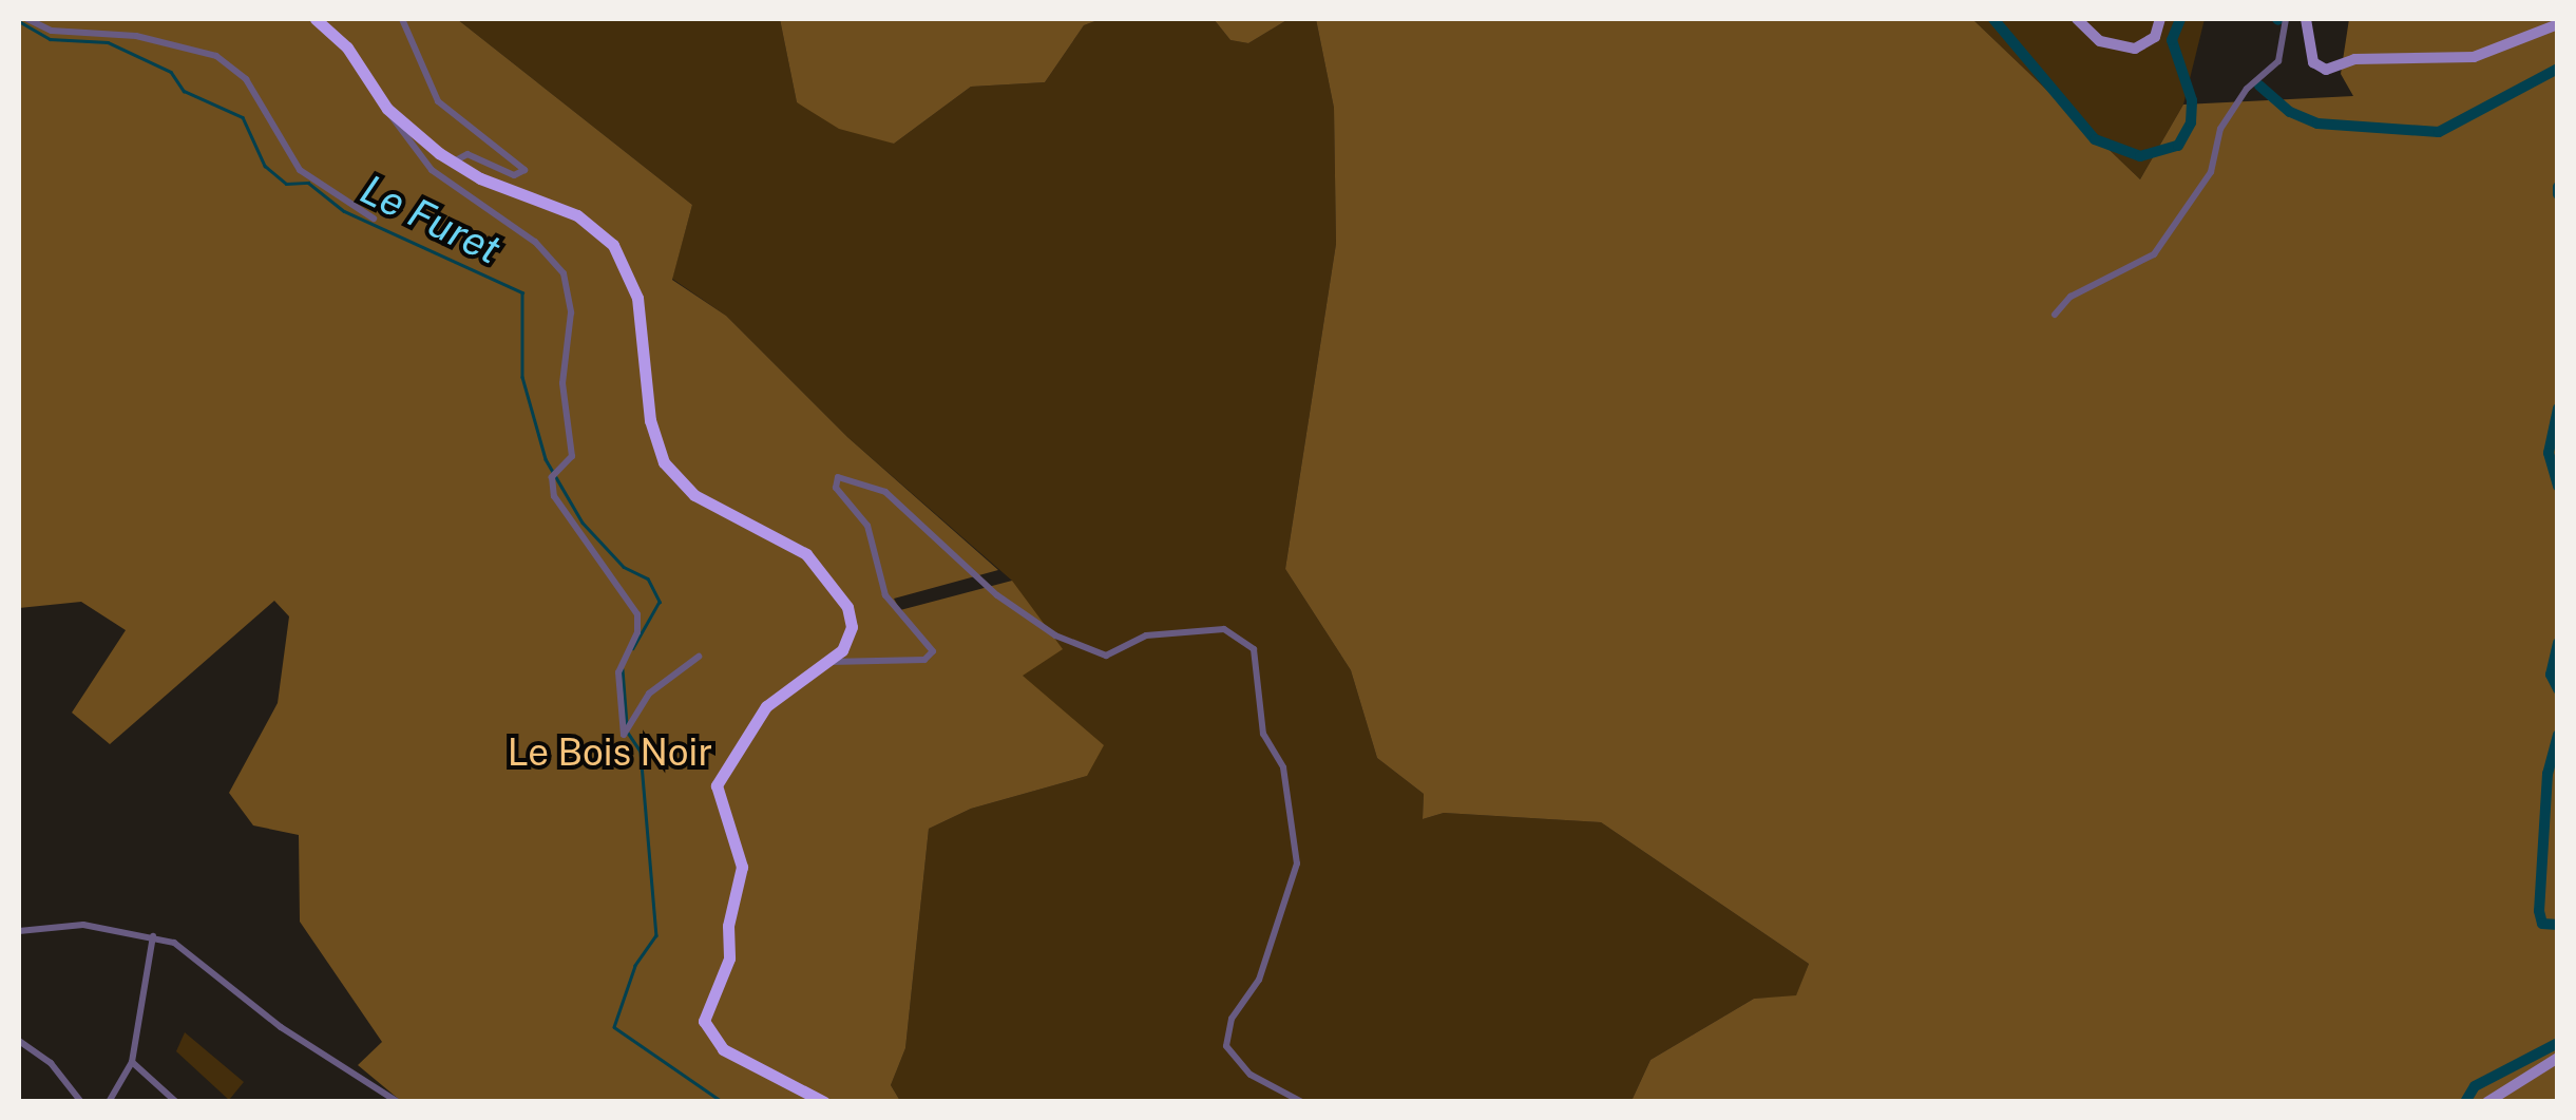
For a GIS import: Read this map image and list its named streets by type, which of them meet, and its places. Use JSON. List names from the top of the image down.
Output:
{
  "water": ["Le Furet"],
  "parks": ["Le Bois Noir"]
}
